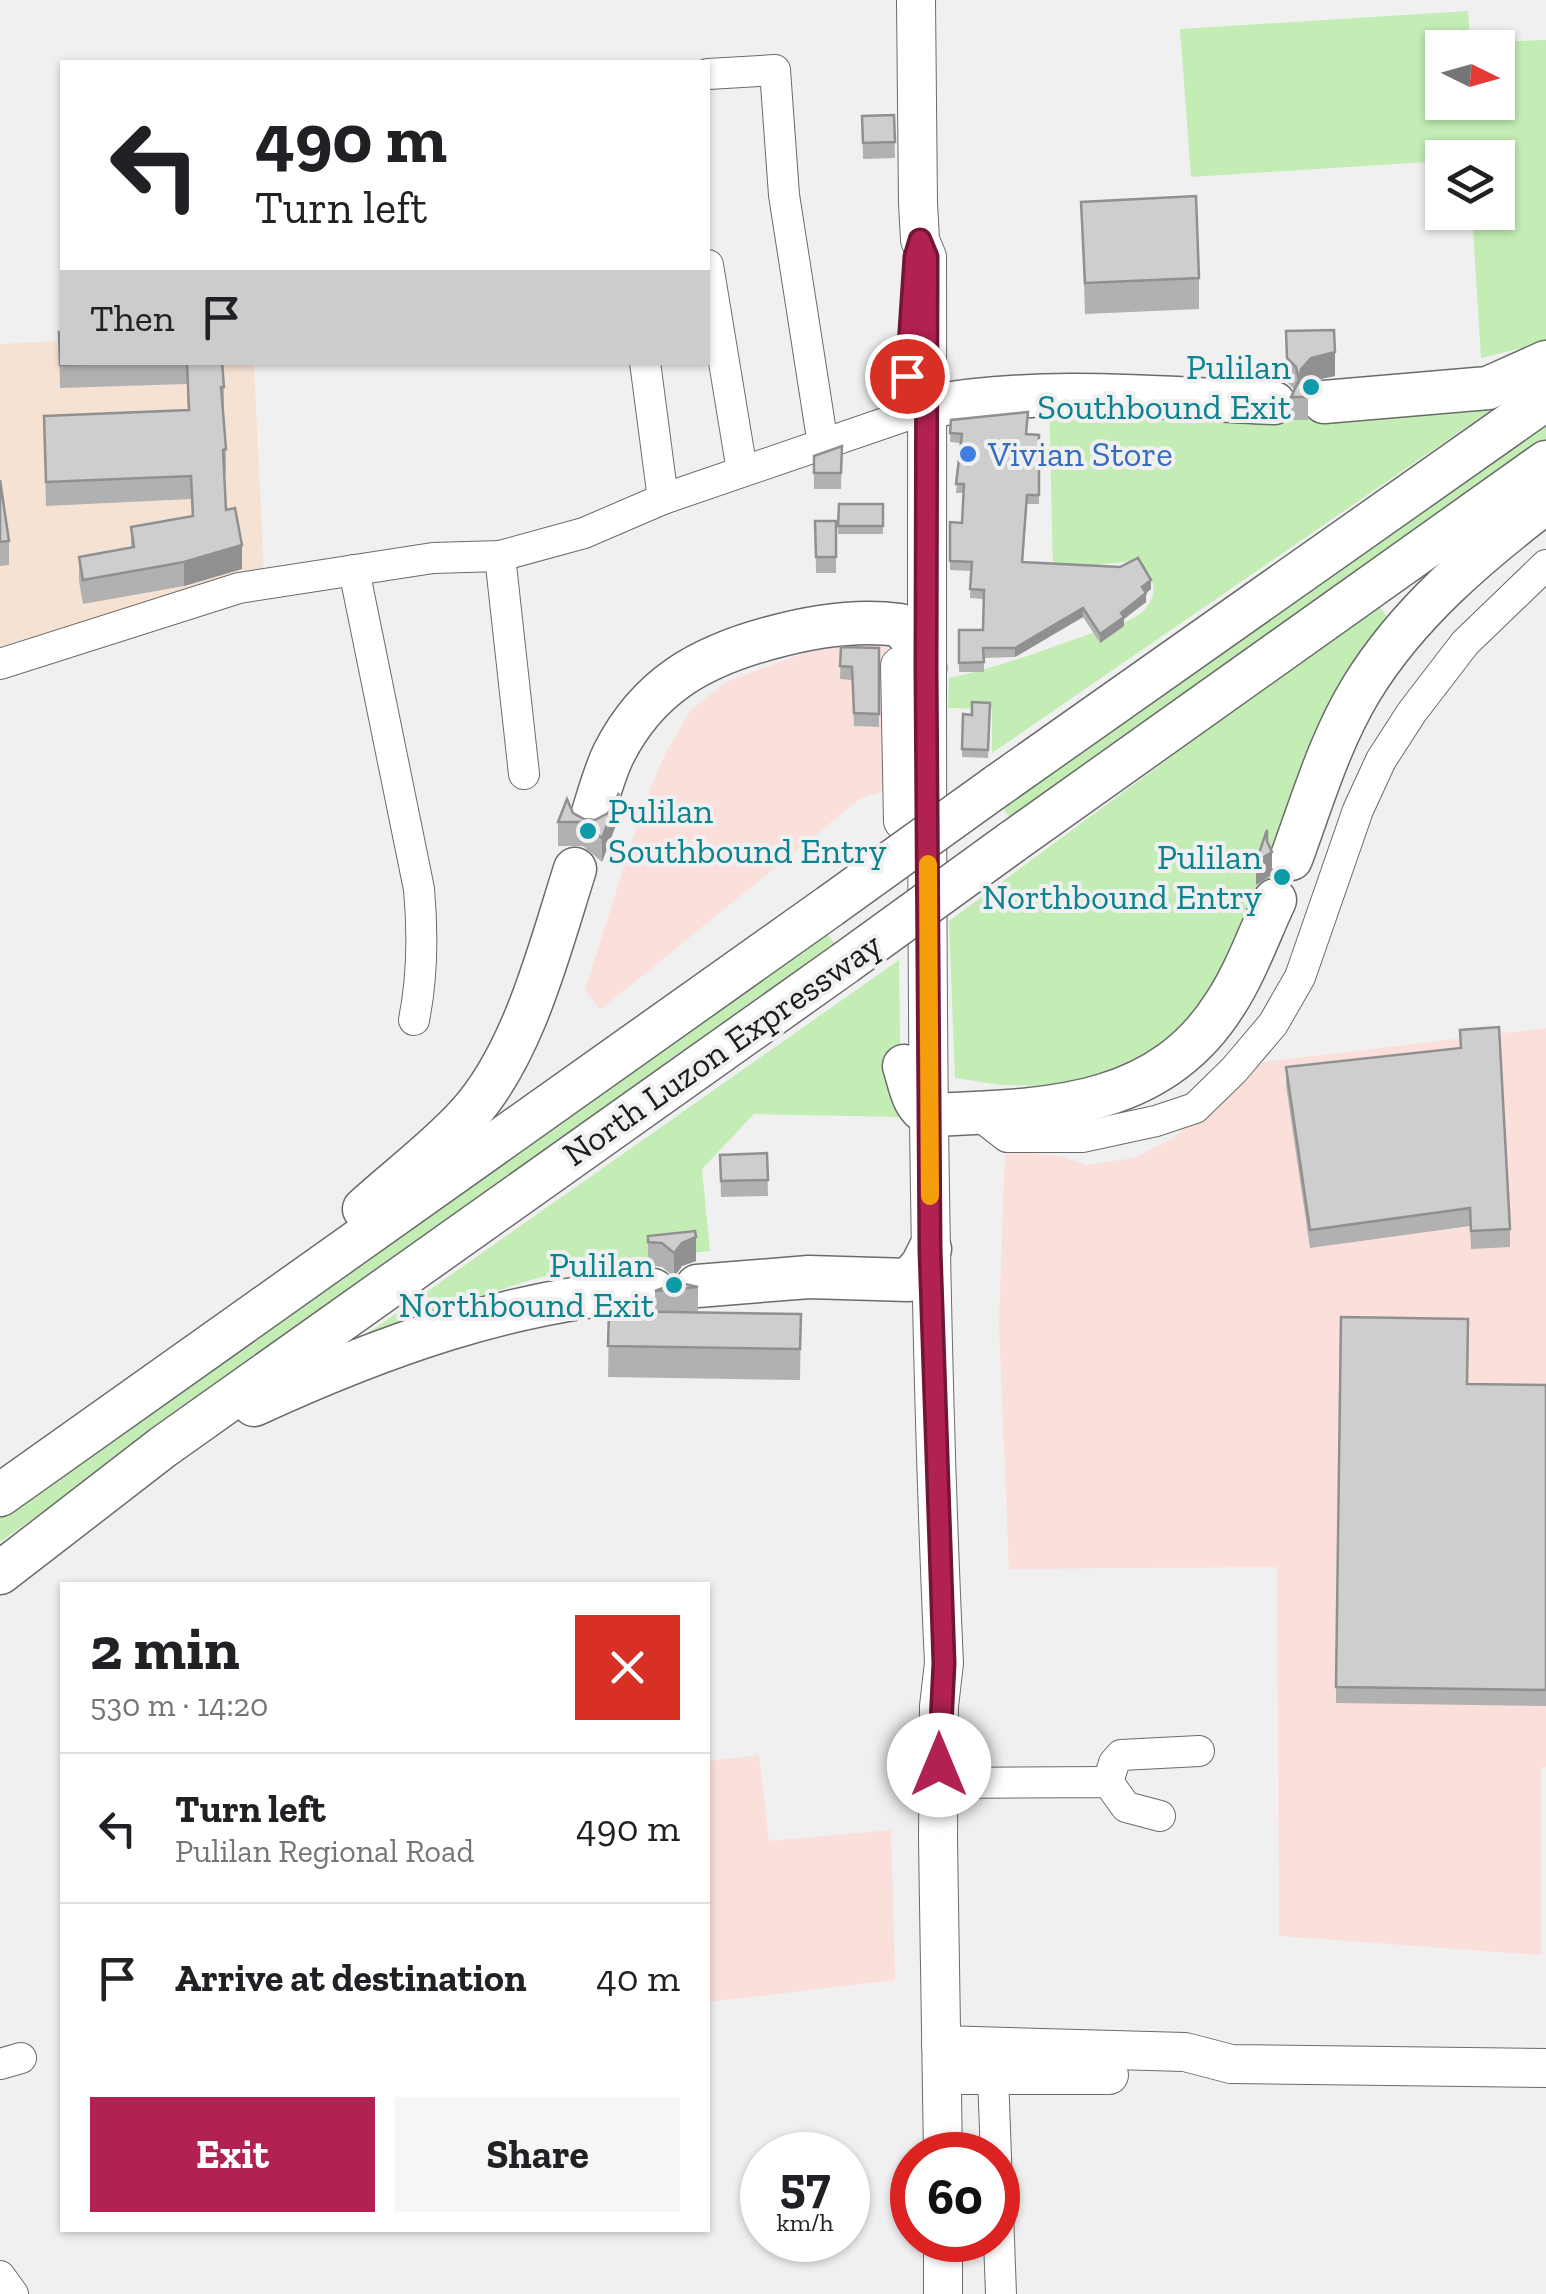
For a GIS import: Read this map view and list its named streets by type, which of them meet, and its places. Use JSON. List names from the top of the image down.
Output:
{
  "streets": {
    "highway": ["North Luzon Expressway"]
  },
  "places": [
    "Pulilan Southbound Exit",
    "Vivian Store",
    "Pulilan Southbound Entry",
    "Pulilan Northbound Entry",
    "Pulilan Northbound Exit"
  ],
  "north": "right",
  "page": {
    "turn": ["490 m", "Turn left"],
    "then": "Then",
    "heading": ["2 min", "530 m · 14:20"],
    "list": [
      {
        "name": "Turn left",
        "note": "Pulilan Regional Road",
        "value": "490 m"
      },
      {
        "name": "Arrive at destination",
        "value": "40 m"
      }
    ],
    "buttons": ["Exit", "Share"],
    "speed": "57 km/h",
    "limit": "60"
  }
}
